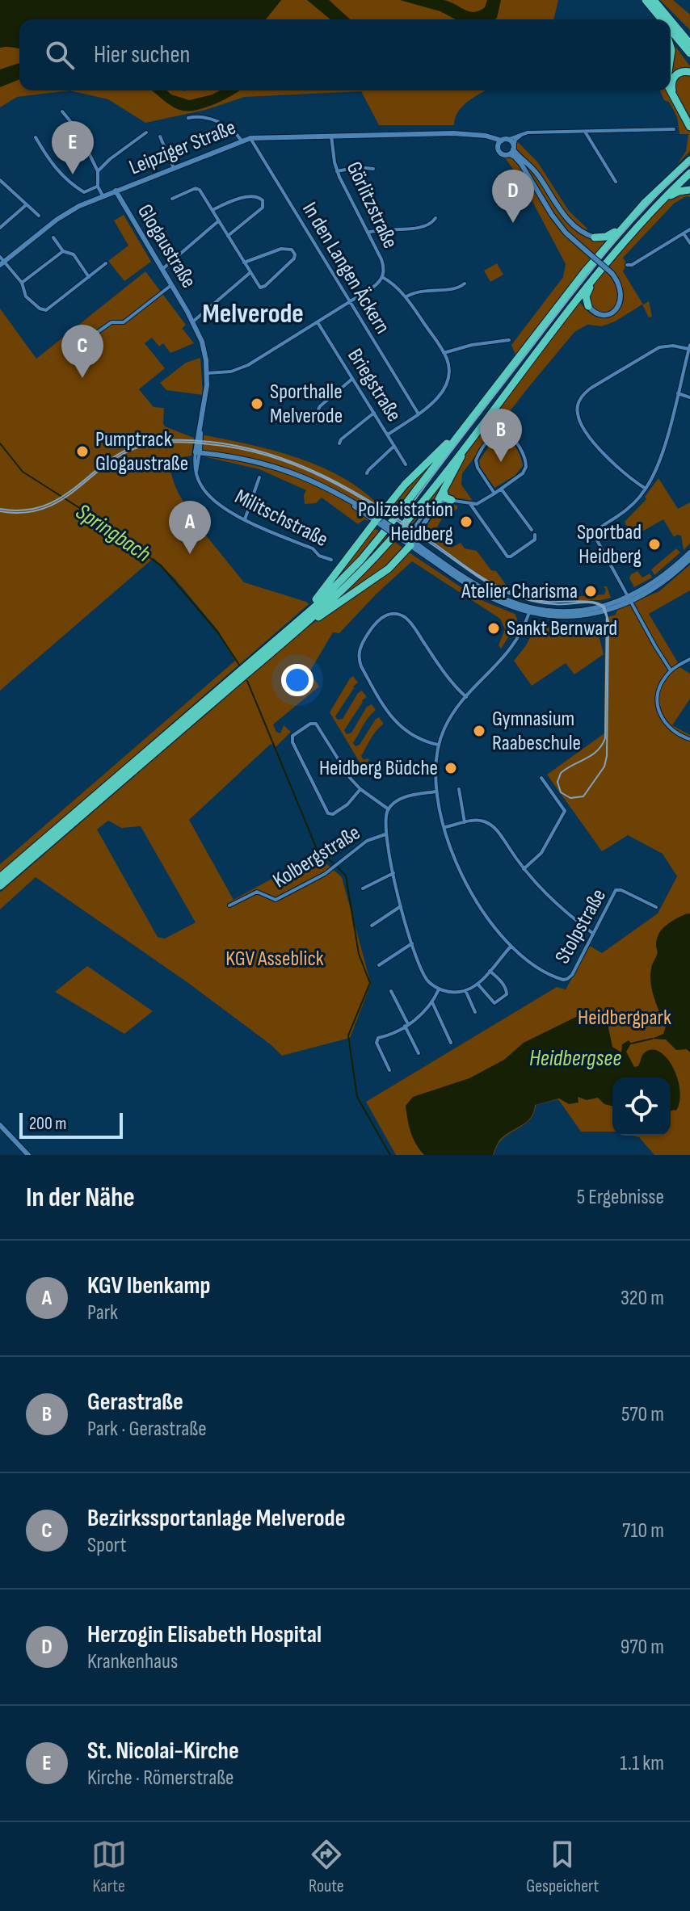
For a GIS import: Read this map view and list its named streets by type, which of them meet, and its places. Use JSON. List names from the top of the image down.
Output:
{
  "streets": {
    "street": [
      "Leipziger Straße",
      "Görlitzstraße",
      "Glogaustraße",
      "In den Langen Äckern",
      "Briegstraße",
      "Militschstraße",
      "Kolbergstraße",
      "Stolpstraße"
    ]
  },
  "crossings": [
    ["Leipziger Straße", "Görlitzstraße"],
    ["Leipziger Straße", "Glogaustraße"],
    ["Leipziger Straße", "In den Langen Äckern"],
    ["Görlitzstraße", "Glogaustraße"],
    ["Görlitzstraße", "In den Langen Äckern"],
    ["Görlitzstraße", "Briegstraße"],
    ["Glogaustraße", "Militschstraße"]
  ],
  "districts": ["Melverode"],
  "water": ["Springbach", "Heidbergsee"],
  "parks": ["KGV Asseblick", "Heidbergpark"],
  "places": [
    "Sporthalle Melverode",
    "Pumptrack Glogaustraße",
    "Polizeistation Heidberg",
    "Sportbad Heidberg",
    "Atelier Charisma",
    "Sankt Bernward",
    "Gymnasium Raabeschule",
    "Heidberg Büdche"
  ],
  "scale_bar": "200 m",
  "page": {
    "search": "Hier suchen",
    "pins": [
      "E",
      "D",
      "C",
      "B",
      "A"
    ],
    "scale": "200 m",
    "heading": ["In der Nähe", "5 Ergebnisse"],
    "list": [
      {
        "mark": "A",
        "name": "KGV Ibenkamp",
        "note": "Park",
        "value": "320 m"
      },
      {
        "mark": "B",
        "name": "Gerastraße",
        "note": "Park · Gerastraße",
        "value": "570 m"
      },
      {
        "mark": "C",
        "name": "Bezirkssportanlage Melverode",
        "note": "Sport",
        "value": "710 m"
      },
      {
        "mark": "D",
        "name": "Herzogin Elisabeth Hospital",
        "note": "Krankenhaus",
        "value": "970 m"
      },
      {
        "mark": "E",
        "name": "St. Nicolai-Kirche",
        "note": "Kirche · Römerstraße",
        "value": "1.1 km"
      }
    ],
    "nav": ["Karte", "Route", "Gespeichert"]
  }
}
